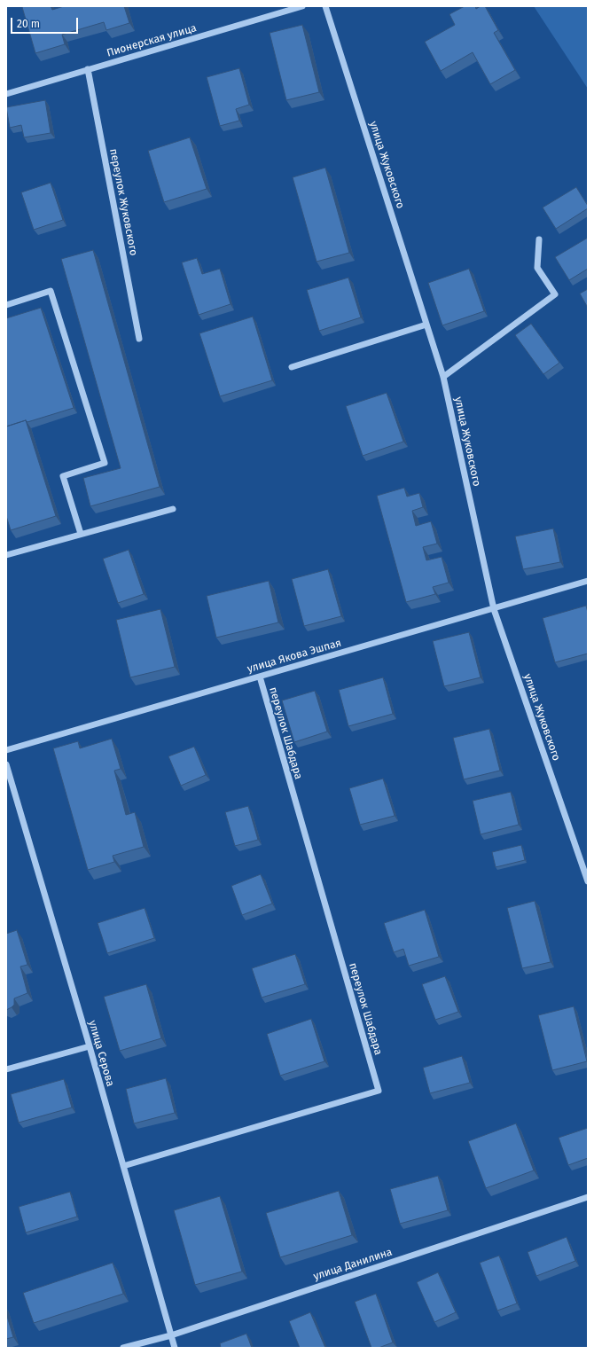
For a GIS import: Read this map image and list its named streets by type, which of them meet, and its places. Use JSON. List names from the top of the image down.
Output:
{
  "streets": {
    "street": [
      "Пионерская улица",
      "улица Жуковского",
      "переулок Жуковского",
      "улица Якова Эшпая",
      "переулок Шабдара",
      "улица Серова",
      "улица Данилина"
    ]
  },
  "crossings": [
    ["Пионерская улица", "переулок Жуковского"],
    ["улица Жуковского", "улица Якова Эшпая"],
    ["улица Якова Эшпая", "переулок Шабдара"],
    ["переулок Шабдара", "улица Серова"],
    ["улица Серова", "улица Данилина"]
  ],
  "scale_bar": "20 m"
}
